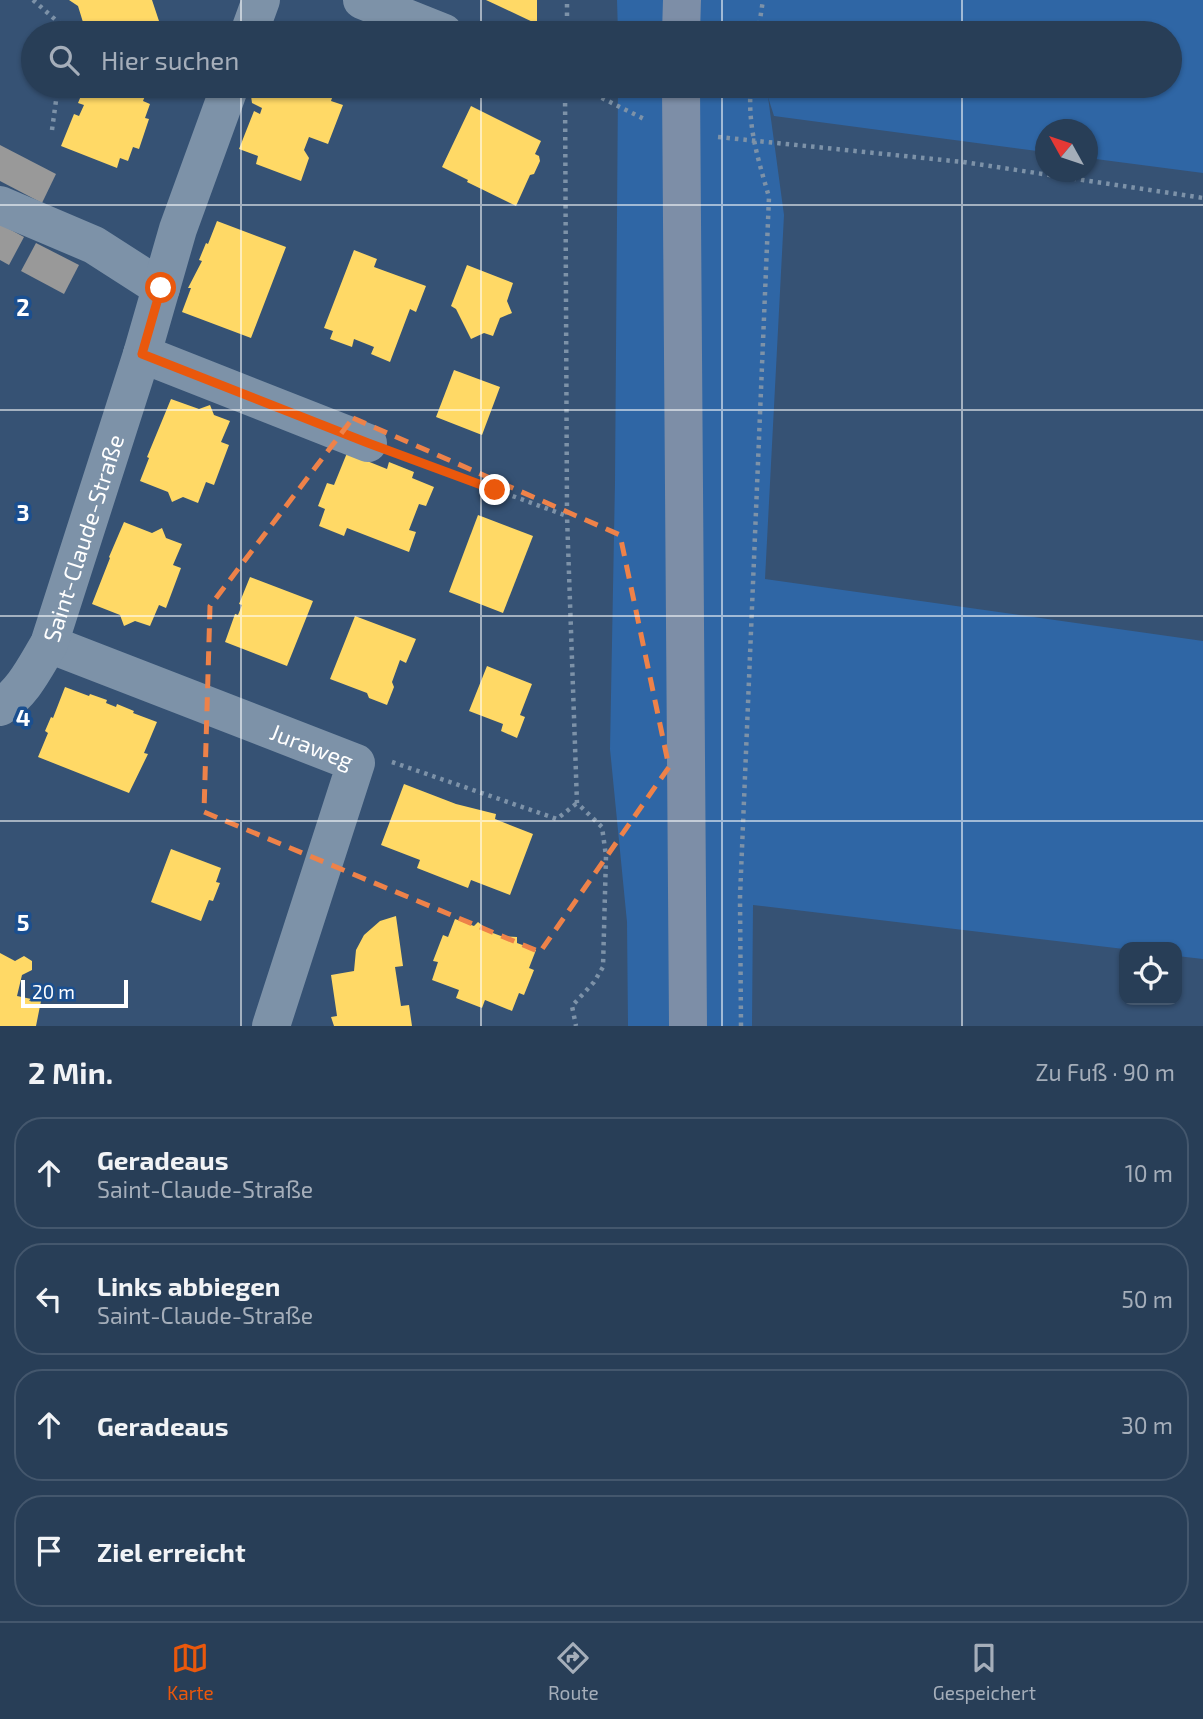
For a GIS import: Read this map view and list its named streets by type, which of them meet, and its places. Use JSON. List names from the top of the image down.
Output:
{
  "streets": {
    "street": ["Saint-Claude-Straße", "Juraweg"]
  },
  "crossings": [
    ["Saint-Claude-Straße", "Juraweg"]
  ],
  "scale_bar": "20 m",
  "north": "top left",
  "page": {
    "search": "Hier suchen",
    "scale": "20 m",
    "heading": ["2 Min.", "Zu Fuß · 90 m"],
    "list": [
      ["Geradeaus", "Saint-Claude-Straße", "10 m"],
      ["Links abbiegen", "Saint-Claude-Straße", "50 m"],
      ["Geradeaus", "30 m"],
      "Ziel erreicht"
    ],
    "nav": ["Karte", "Route", "Gespeichert"]
  },
  "grid": {
    "rows": [
      "2",
      "3",
      "4",
      "5"
    ]
  }
}
